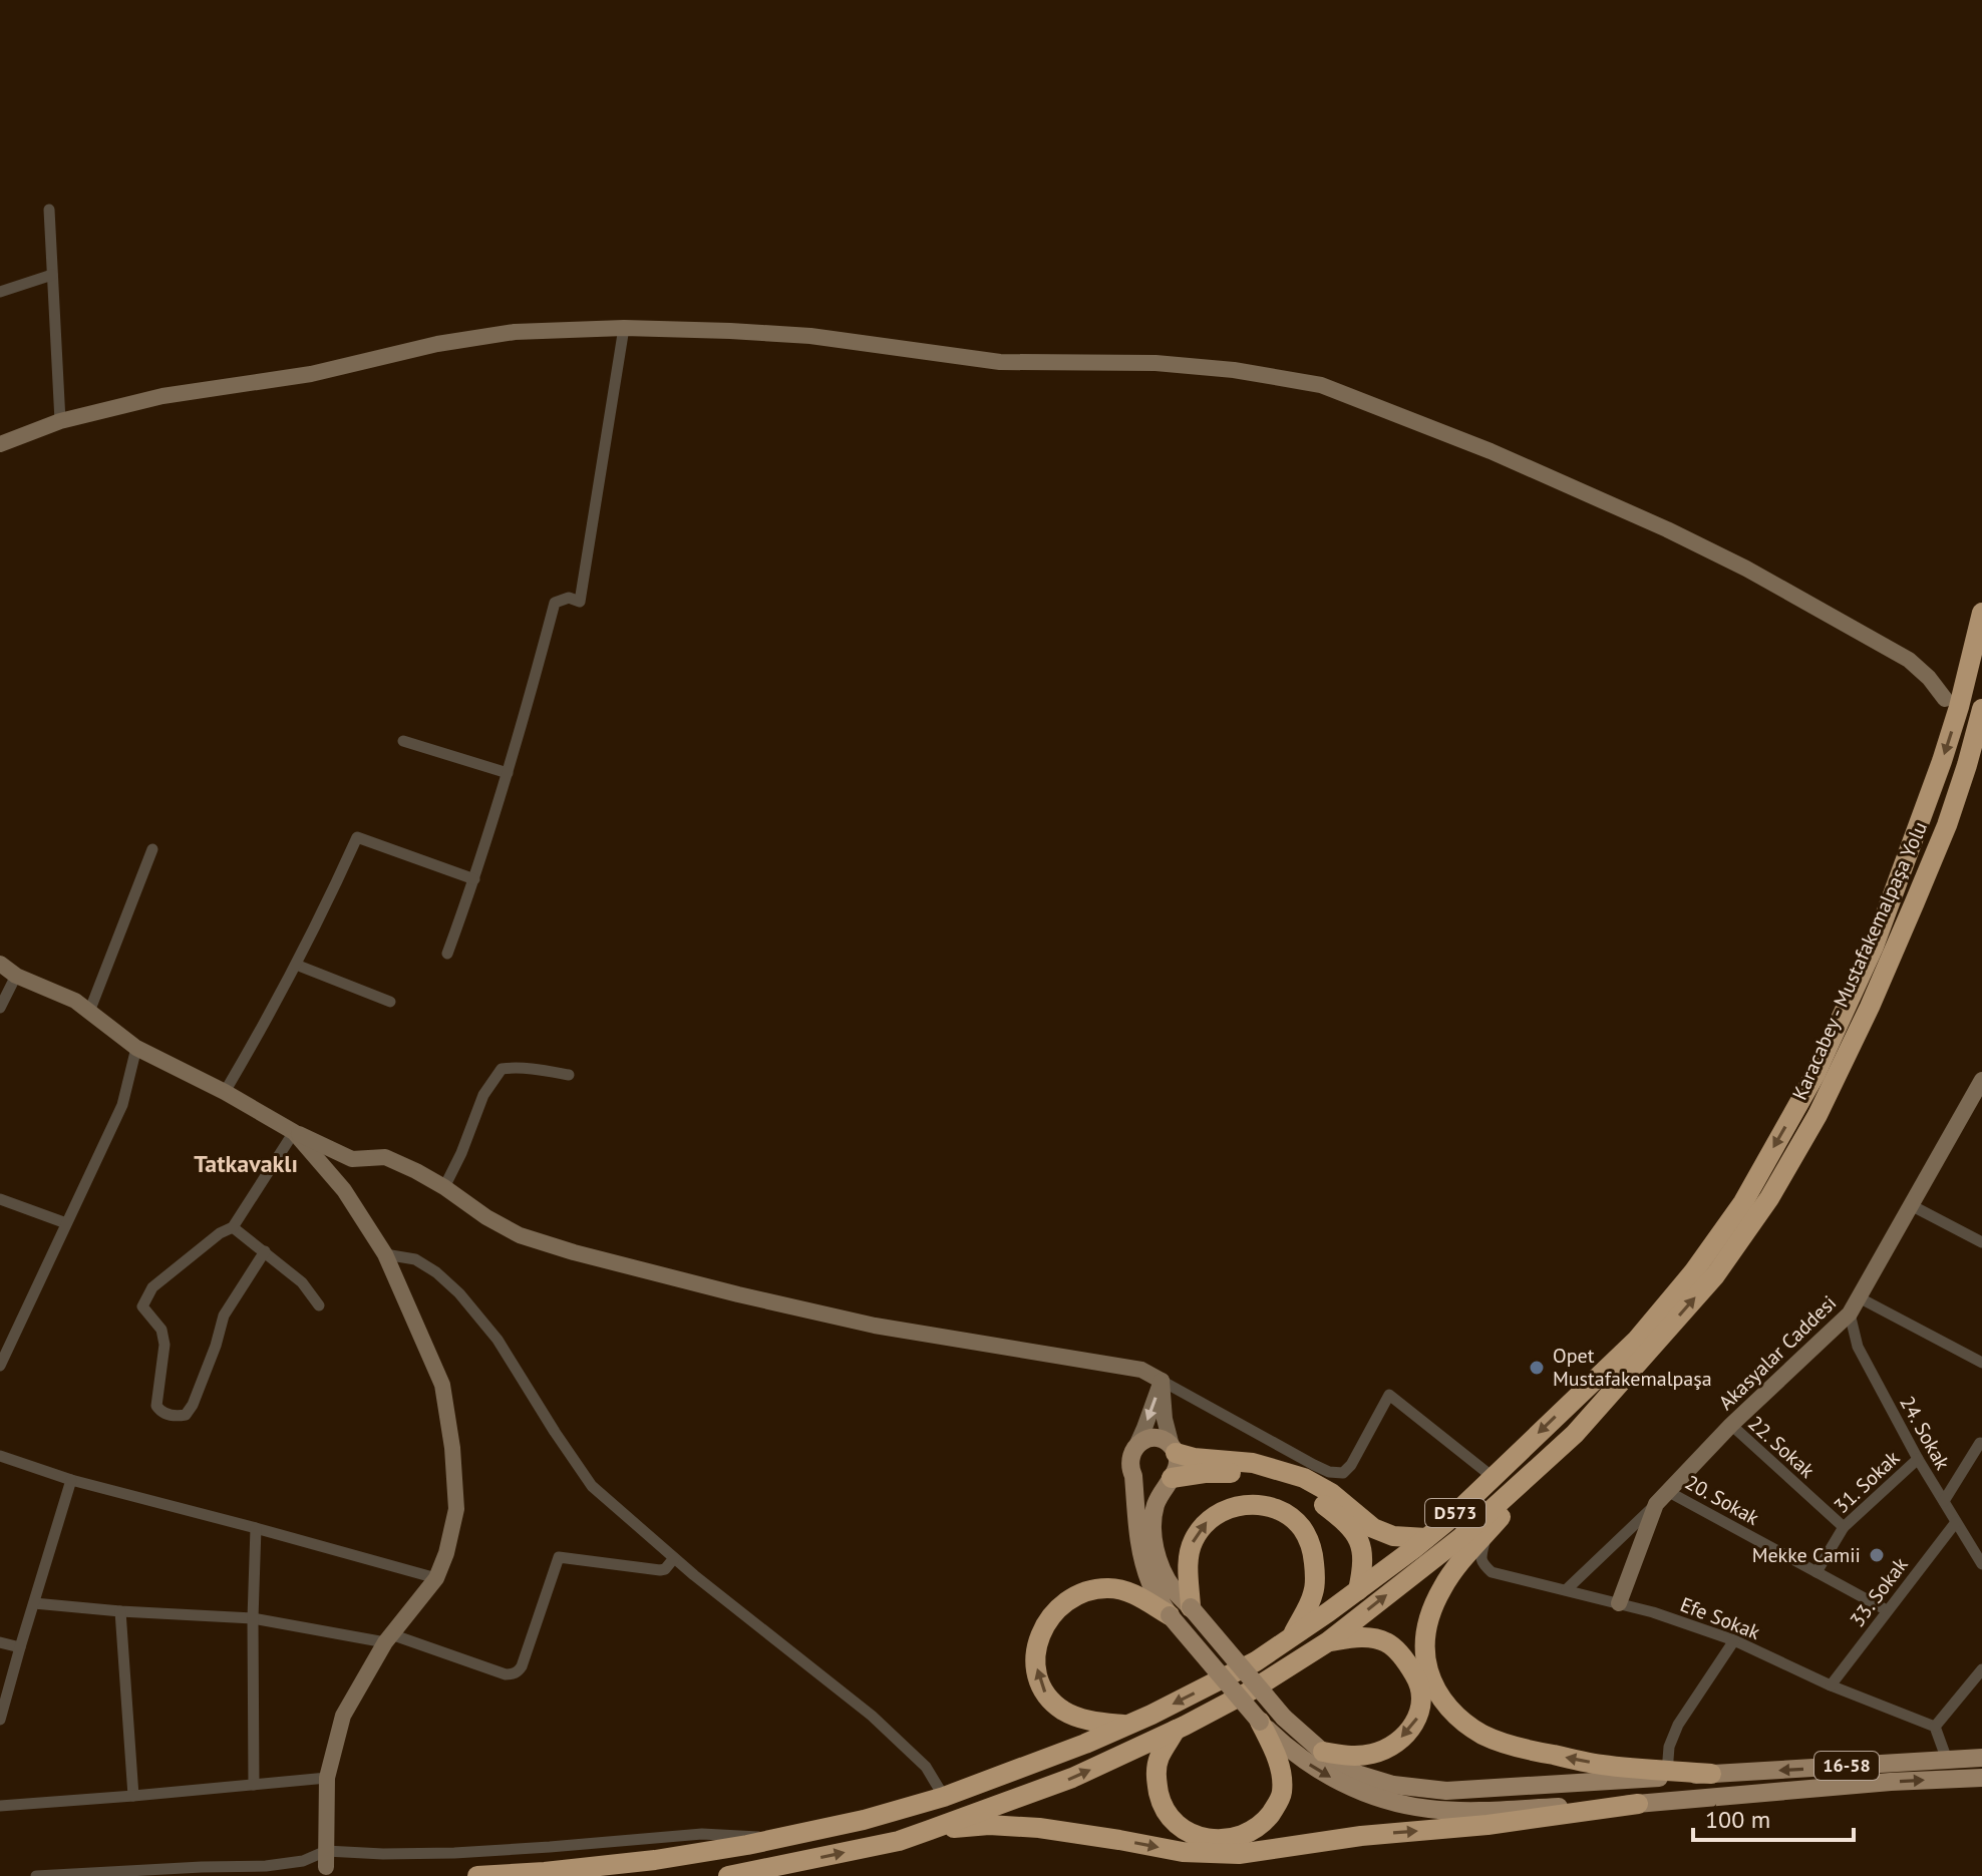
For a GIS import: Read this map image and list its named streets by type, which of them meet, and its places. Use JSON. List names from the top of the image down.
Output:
{
  "streets": {
    "highway": ["Karacabey - Mustafakemalpaşa Yolu", "D573"],
    "main road": ["16-58"],
    "street": [
      "Akasyalar Caddesi",
      "24. Sokak",
      "22. Sokak",
      "31. Sokak",
      "20. Sokak",
      "33. Sokak",
      "Efe Sokak"
    ]
  },
  "crossings": [
    ["Akasyalar Caddesi", "24. Sokak"],
    ["Akasyalar Caddesi", "22. Sokak"],
    ["Akasyalar Caddesi", "20. Sokak"],
    ["Akasyalar Caddesi", "Efe Sokak"],
    ["24. Sokak", "31. Sokak"],
    ["24. Sokak", "33. Sokak"],
    ["22. Sokak", "31. Sokak"],
    ["31. Sokak", "20. Sokak"],
    ["20. Sokak", "33. Sokak"],
    ["33. Sokak", "Efe Sokak"]
  ],
  "districts": ["Tatkavaklı"],
  "places": ["Opet Mustafakemalpaşa", "Mekke Camii"],
  "scale_bar": "100 m"
}
